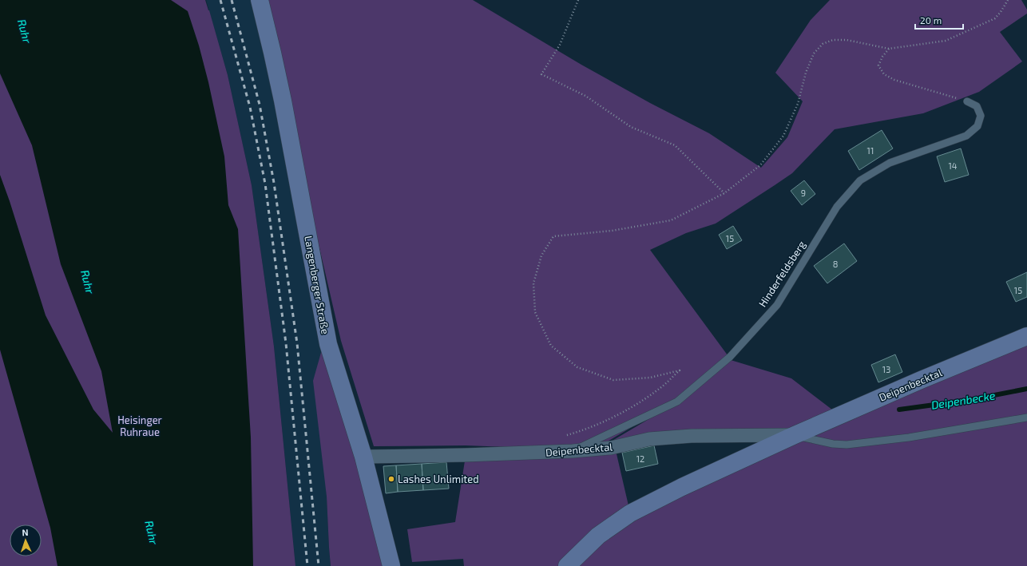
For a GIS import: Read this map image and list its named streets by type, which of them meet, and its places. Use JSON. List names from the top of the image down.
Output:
{
  "streets": {
    "main road": ["Langenberger Straße", "Deipenbecktal"],
    "lane": ["Hinderfeldsberg"]
  },
  "crossings": [
    ["Hinderfeldsberg", "Deipenbecktal"],
    ["Langenberger Straße", "Deipenbecktal"]
  ],
  "water": ["Ruhr", "Deipenbecke"],
  "parks": ["Heisinger Ruhraue"],
  "places": ["Lashes Unlimited"],
  "house_numbers": [
    "11",
    "14",
    "9",
    "15",
    "8",
    "15",
    "13",
    "12"
  ],
  "scale_bar": "20 m",
  "north": "top"
}
